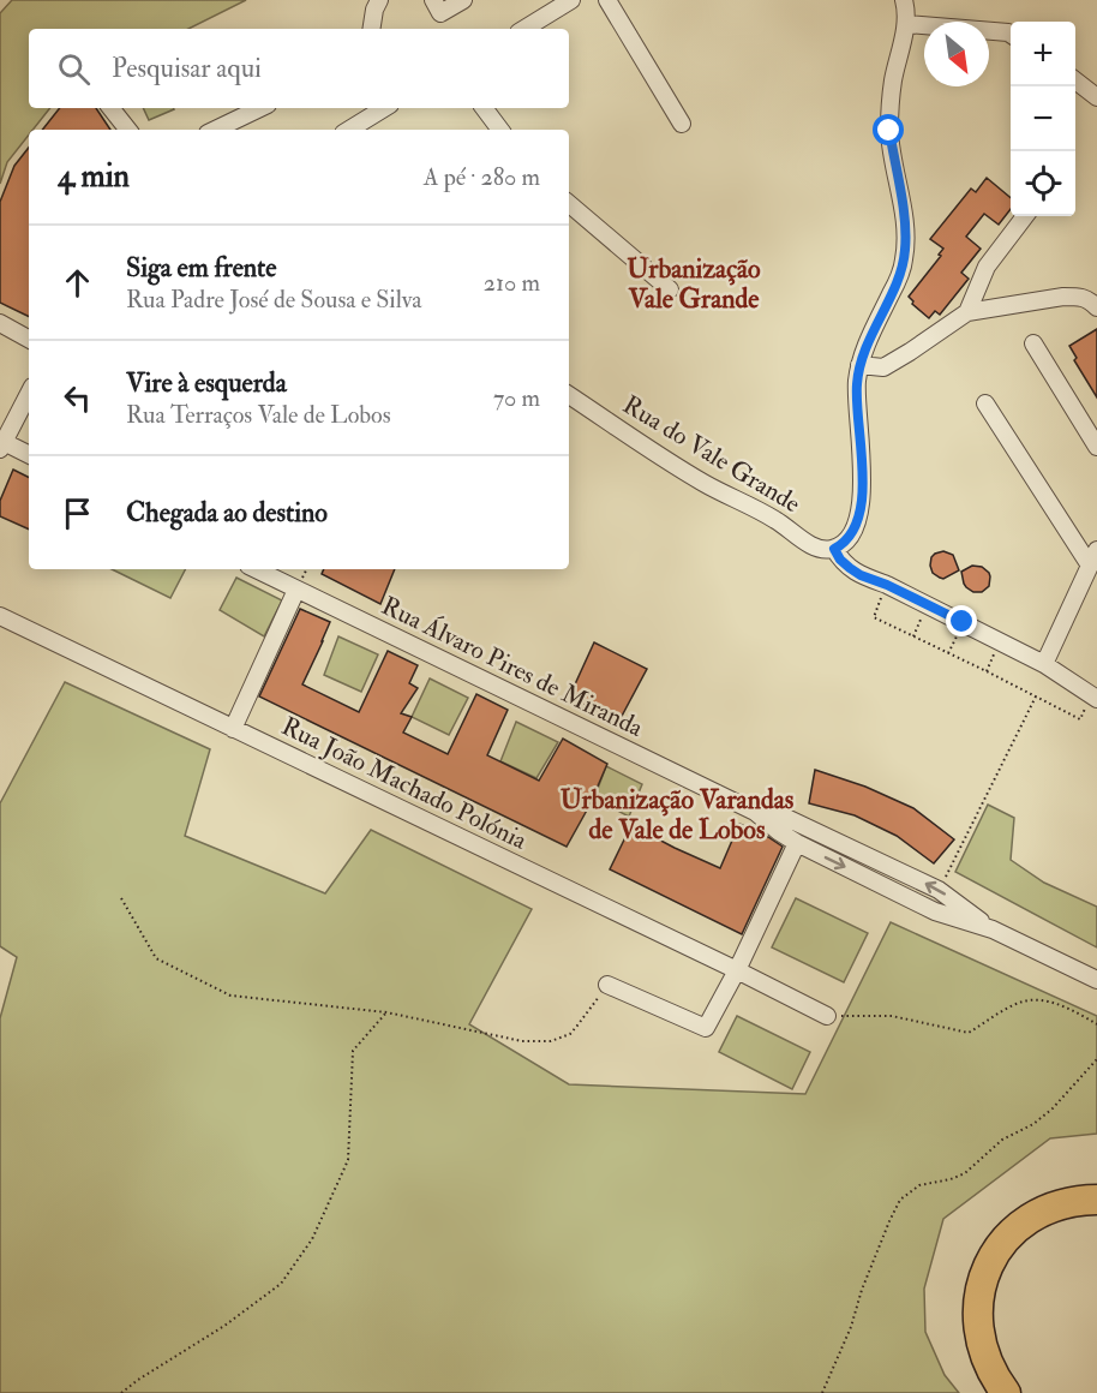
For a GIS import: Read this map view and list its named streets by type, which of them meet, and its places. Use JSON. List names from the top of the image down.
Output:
{
  "streets": {
    "street": ["Rua do Vale Grande", "Rua Álvaro Pires de Miranda", "Rua João Machado Polónia"]
  },
  "districts": ["Urbanização Vale Grande", "Urbanização Varandas de Vale de Lobos"],
  "north": "bottom right",
  "page": {
    "map_buttons": ["+", "−"],
    "search": "Pesquisar aqui",
    "heading": ["4 min", "A pé · 280 m"],
    "list": [
      ["Siga em frente", "Rua Padre José de Sousa e Silva", "210 m"],
      ["Vire à esquerda", "Rua Terraços Vale de Lobos", "70 m"],
      "Chegada ao destino"
    ]
  }
}
